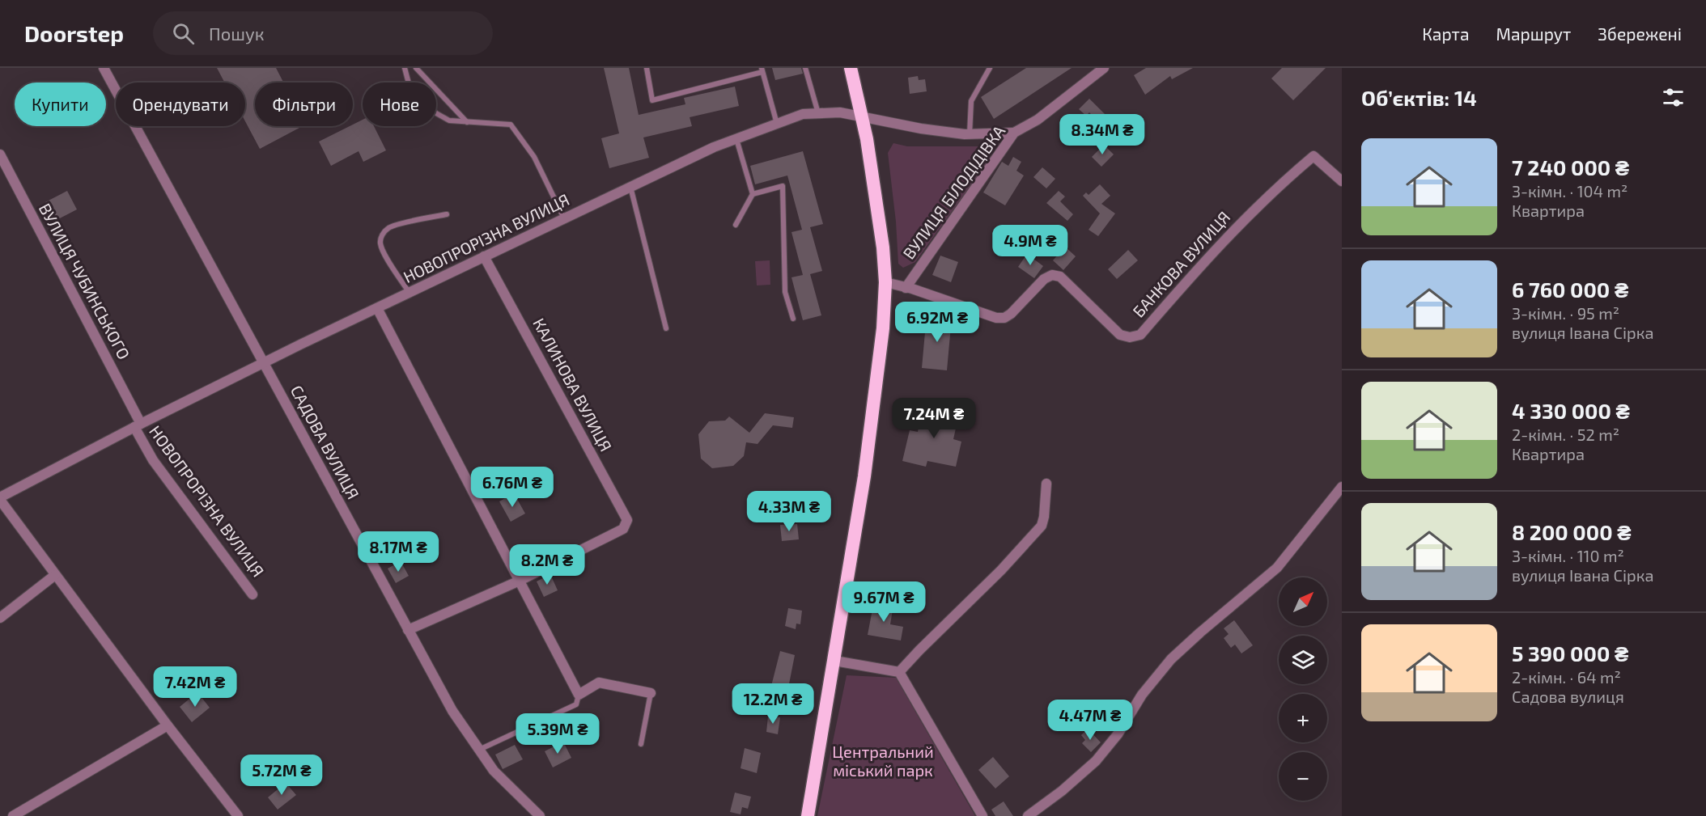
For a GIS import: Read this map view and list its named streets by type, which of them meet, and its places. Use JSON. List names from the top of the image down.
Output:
{
  "streets": {
    "street": [
      "ВУЛИЦЯ БІЛОДІДІВКА",
      "НОВОПРОРІЗНА ВУЛИЦЯ",
      "БАНКОВА ВУЛИЦЯ",
      "ВУЛИЦЯ ЧУБИНСЬКОГО",
      "КАЛИНОВА ВУЛИЦЯ",
      "САДОВА ВУЛИЦЯ"
    ]
  },
  "crossings": [
    ["ВУЛИЦЯ БІЛОДІДІВКА", "НОВОПРОРІЗНА ВУЛИЦЯ"],
    ["ВУЛИЦЯ БІЛОДІДІВКА", "БАНКОВА ВУЛИЦЯ"],
    ["НОВОПРОРІЗНА ВУЛИЦЯ", "ВУЛИЦЯ ЧУБИНСЬКОГО"],
    ["НОВОПРОРІЗНА ВУЛИЦЯ", "КАЛИНОВА ВУЛИЦЯ"],
    ["НОВОПРОРІЗНА ВУЛИЦЯ", "САДОВА ВУЛИЦЯ"]
  ],
  "parks": ["Центральний міський парк"],
  "north": "top right",
  "page": {
    "header": "Doorstep",
    "search": "Пошук",
    "nav": ["Карта", "Маршрут", "Збережені"],
    "heading": "Об’єктів: 14",
    "chip": [
      "Купити",
      "Орендувати",
      "Фільтри",
      "Нове"
    ],
    "price": [
      "8.34M ₴",
      "4.9M ₴",
      "6.92M ₴",
      "7.24M ₴",
      "6.76M ₴",
      "4.33M ₴",
      "8.17M ₴",
      "8.2M ₴",
      "9.67M ₴",
      "7.42M ₴",
      "12.2M ₴",
      "4.47M ₴",
      "5.39M ₴",
      "5.72M ₴"
    ],
    "list": [
      {
        "name": "7 240 000 ₴",
        "note": "3-кімн. · 104 m² · Квартира"
      },
      {
        "name": "6 760 000 ₴",
        "note": "3-кімн. · 95 m² · вулиця Івана Сірка"
      },
      {
        "name": "4 330 000 ₴",
        "note": "2-кімн. · 52 m² · Квартира"
      },
      {
        "name": "8 200 000 ₴",
        "note": "3-кімн. · 110 m² · вулиця Івана Сірка"
      },
      {
        "name": "5 390 000 ₴",
        "note": "2-кімн. · 64 m² · Садова вулиця"
      }
    ],
    "map_buttons": ["+", "−"]
  }
}
